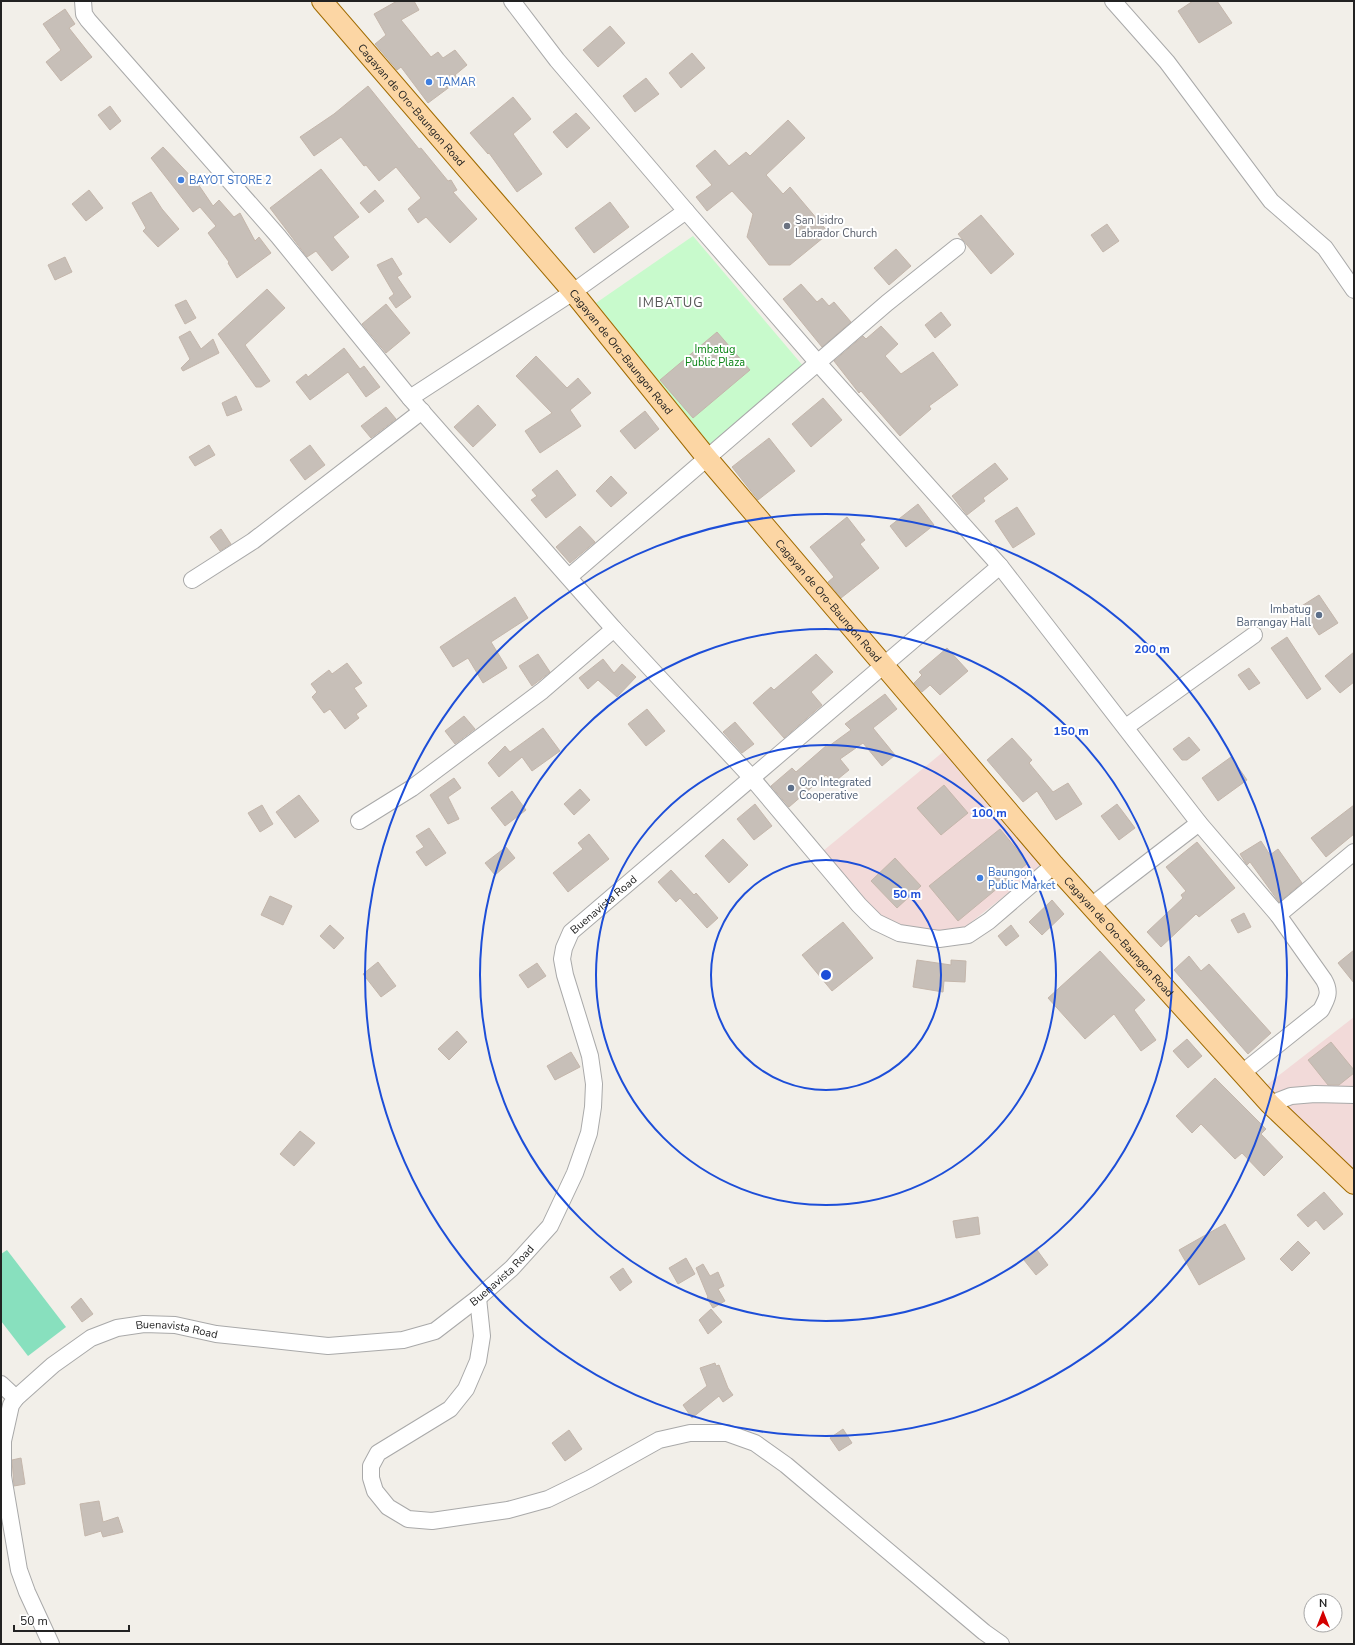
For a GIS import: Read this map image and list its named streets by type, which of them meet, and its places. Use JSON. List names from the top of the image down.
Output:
{
  "streets": {
    "main road": ["Cagayan de Oro-Baungon Road"],
    "street": ["Buenavista Road"]
  },
  "crossings": [
    ["Cagayan de Oro-Baungon Road", "Buenavista Road"]
  ],
  "districts": ["IMBATUG"],
  "parks": ["Imbatug Public Plaza"],
  "places": [
    "TAMAR",
    "BAYOT STORE 2",
    "San Isidro Labrador Church",
    "Imbatug Barrangay Hall",
    "Oro Integrated Cooperative",
    "Baungon Public Market"
  ],
  "scale_bar": "50 m",
  "north": "top",
  "rings": [
    "200 m",
    "150 m",
    "100 m",
    "50 m"
  ]
}
